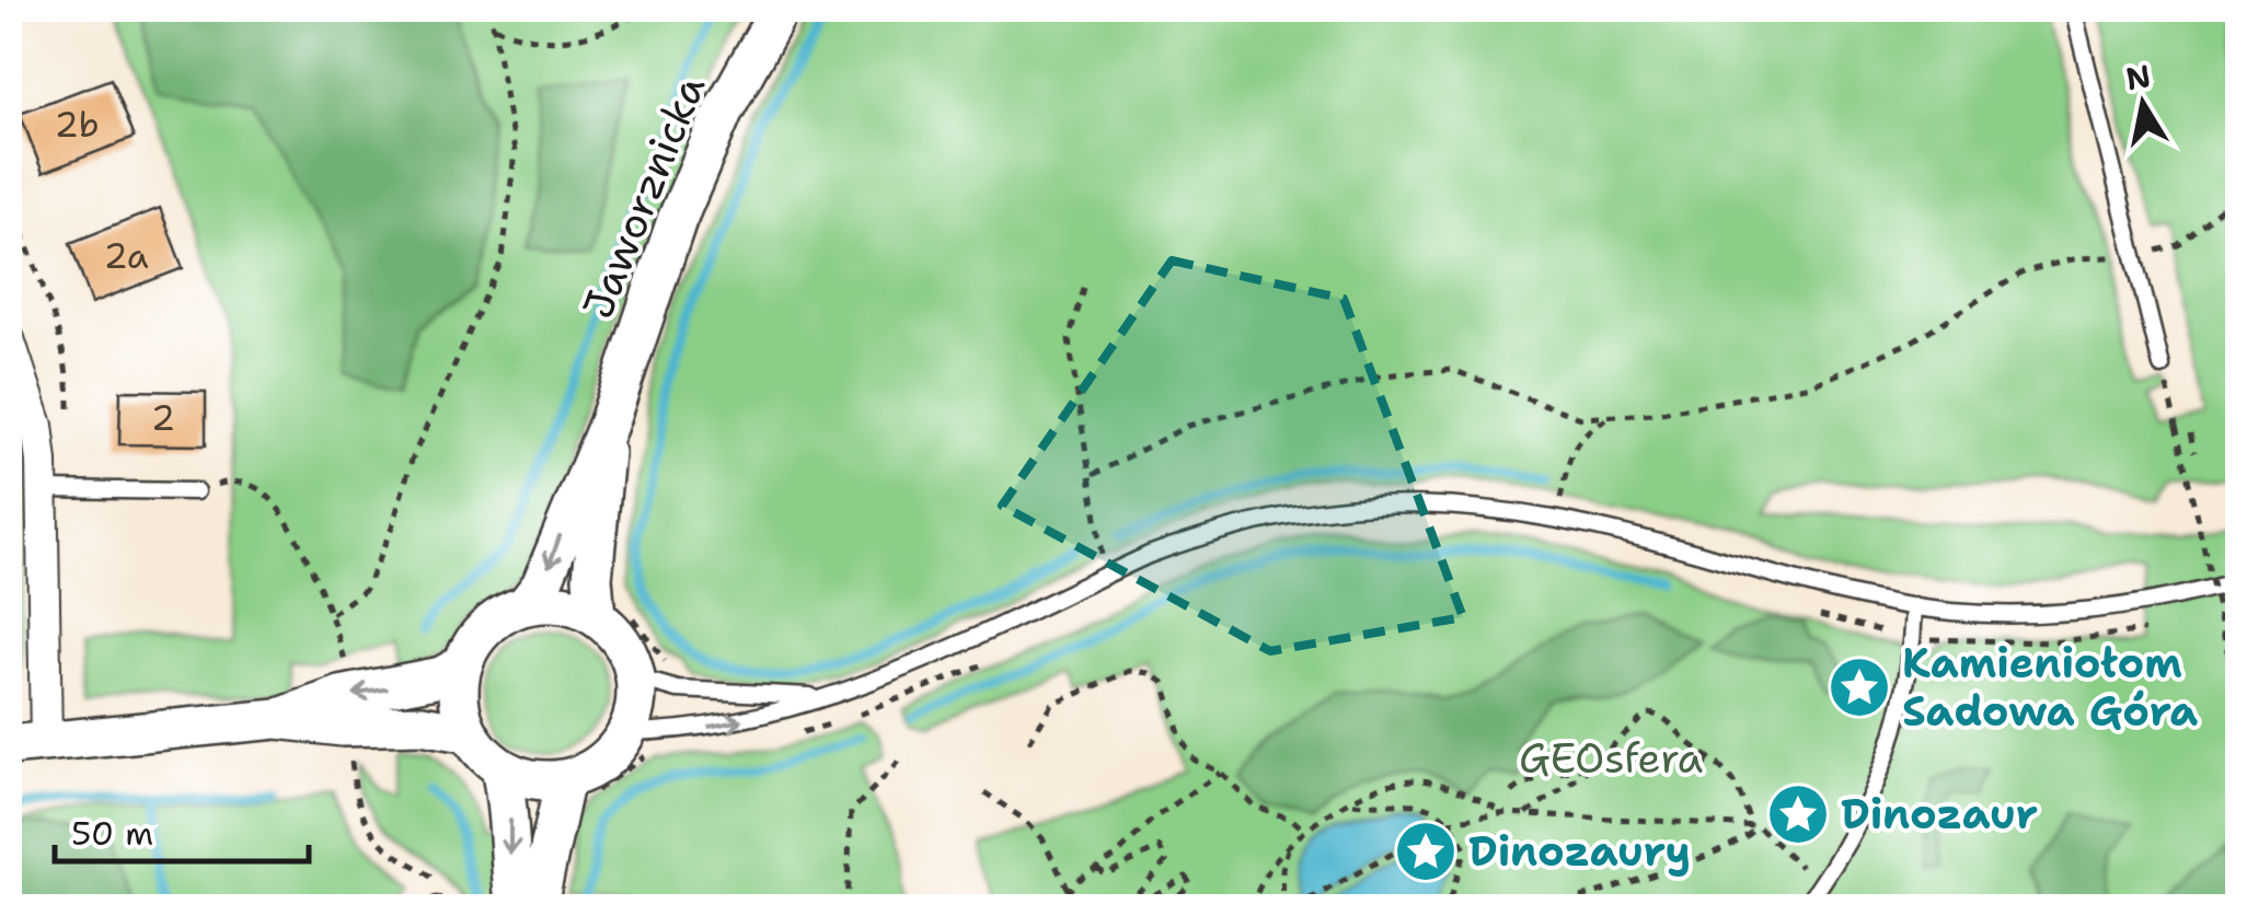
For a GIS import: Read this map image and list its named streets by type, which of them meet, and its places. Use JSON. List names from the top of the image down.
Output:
{
  "streets": {
    "street": ["Jaworznicka"]
  },
  "parks": ["GEOsfera"],
  "places": {
    "place": ["Kamieniołom Sadowa Góra", "Dinozaur", "Dinozaury"]
  },
  "house_numbers": ["2b", "2a", "2"],
  "scale_bar": "50 m",
  "north": "top"
}
